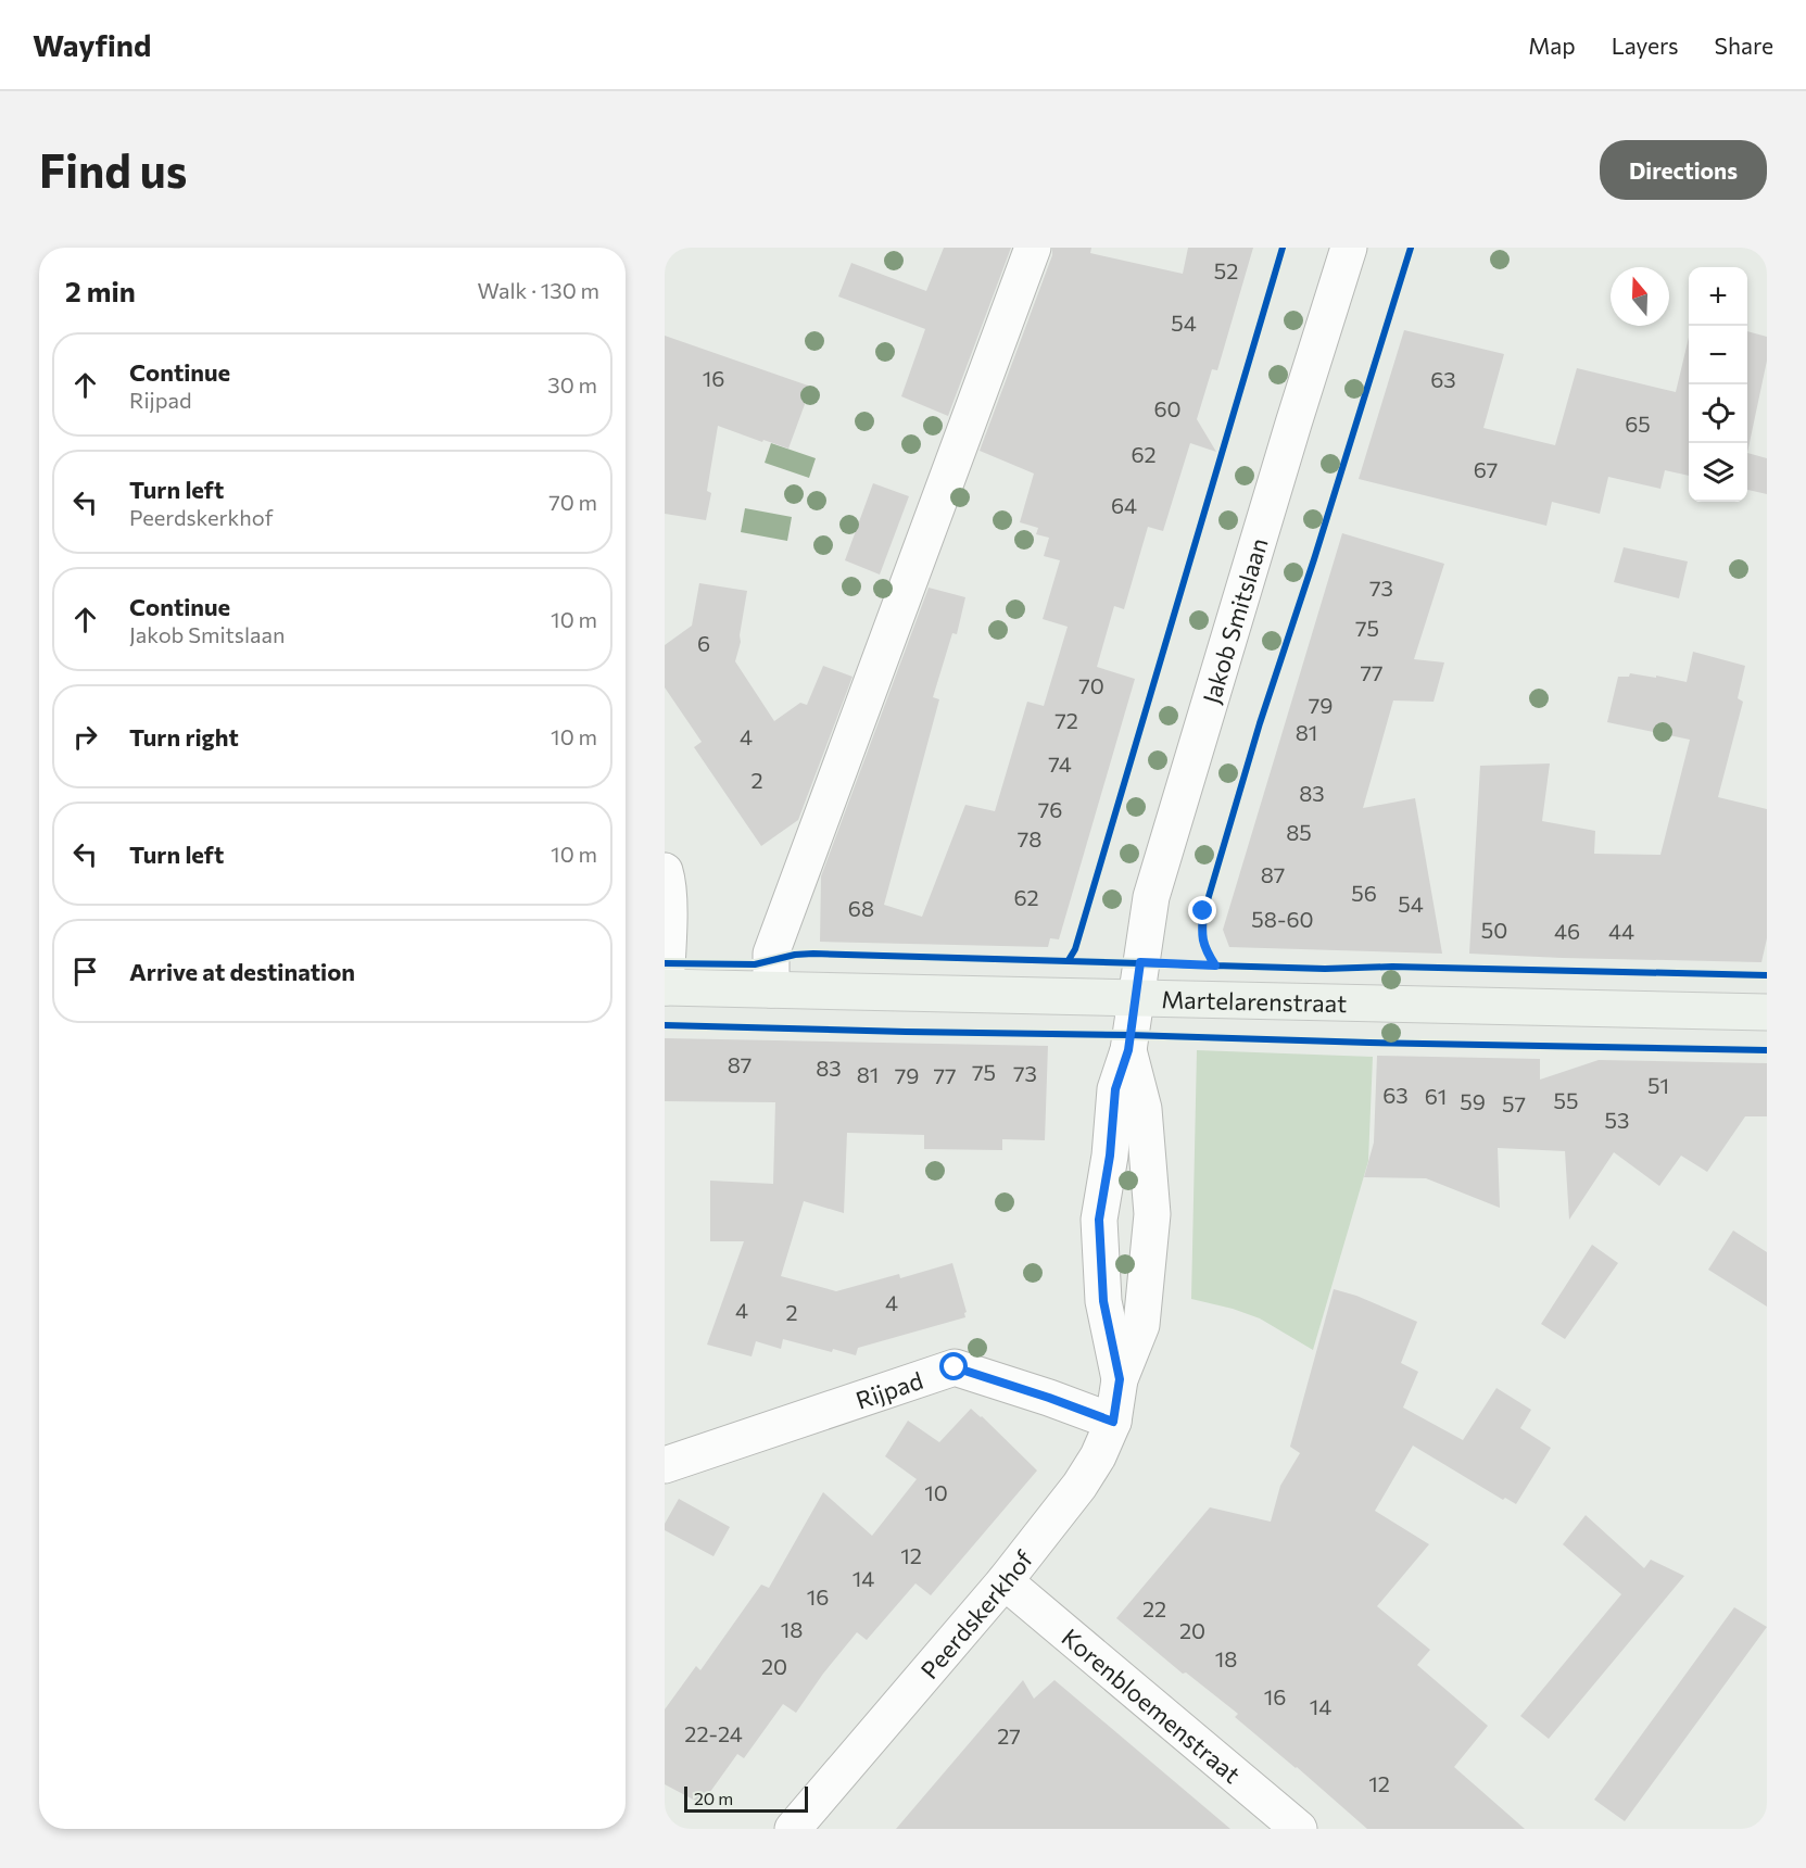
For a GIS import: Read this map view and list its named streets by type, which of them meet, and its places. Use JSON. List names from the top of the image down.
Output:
{
  "streets": {
    "main road": ["Martelarenstraat"],
    "street": [
      "Jakob Smitslaan",
      "Rijpad",
      "Peerdskerkhof",
      "Korenbloemenstraat"
    ]
  },
  "crossings": [
    ["Jakob Smitslaan", "Martelarenstraat"],
    ["Jakob Smitslaan", "Peerdskerkhof"],
    ["Martelarenstraat", "Peerdskerkhof"],
    ["Rijpad", "Peerdskerkhof"],
    ["Peerdskerkhof", "Korenbloemenstraat"]
  ],
  "house_numbers": [
    "52",
    "54",
    "16",
    "63",
    "60",
    "65",
    "62",
    "67",
    "64",
    "73",
    "75",
    "6",
    "77",
    "70",
    "79",
    "72",
    "81",
    "4",
    "74",
    "2",
    "83",
    "76",
    "85",
    "78",
    "87",
    "56",
    "62",
    "54",
    "68",
    "58-60",
    "50",
    "46",
    "44",
    "87",
    "83",
    "75",
    "73",
    "81",
    "79",
    "77",
    "51",
    "63",
    "61",
    "55",
    "59",
    "57",
    "53",
    "4",
    "4",
    "2",
    "10",
    "12",
    "14",
    "16",
    "22",
    "18",
    "20",
    "18",
    "20",
    "16",
    "14",
    "22-24",
    "27",
    "12"
  ],
  "scale_bar": "20 m",
  "north": "top",
  "page": {
    "header": "Wayfind",
    "nav": ["Map", "Layers", "Share"],
    "buttons": "Directions",
    "title": "Find us",
    "heading": ["2 min", "Walk · 130 m"],
    "map_buttons": ["+", "−"],
    "list": [
      ["Continue", "Rijpad", "30 m"],
      ["Turn left", "Peerdskerkhof", "70 m"],
      ["Continue", "Jakob Smitslaan", "10 m"],
      ["Turn right", "10 m"],
      ["Turn left", "10 m"],
      "Arrive at destination"
    ],
    "scale": "20 m"
  }
}
